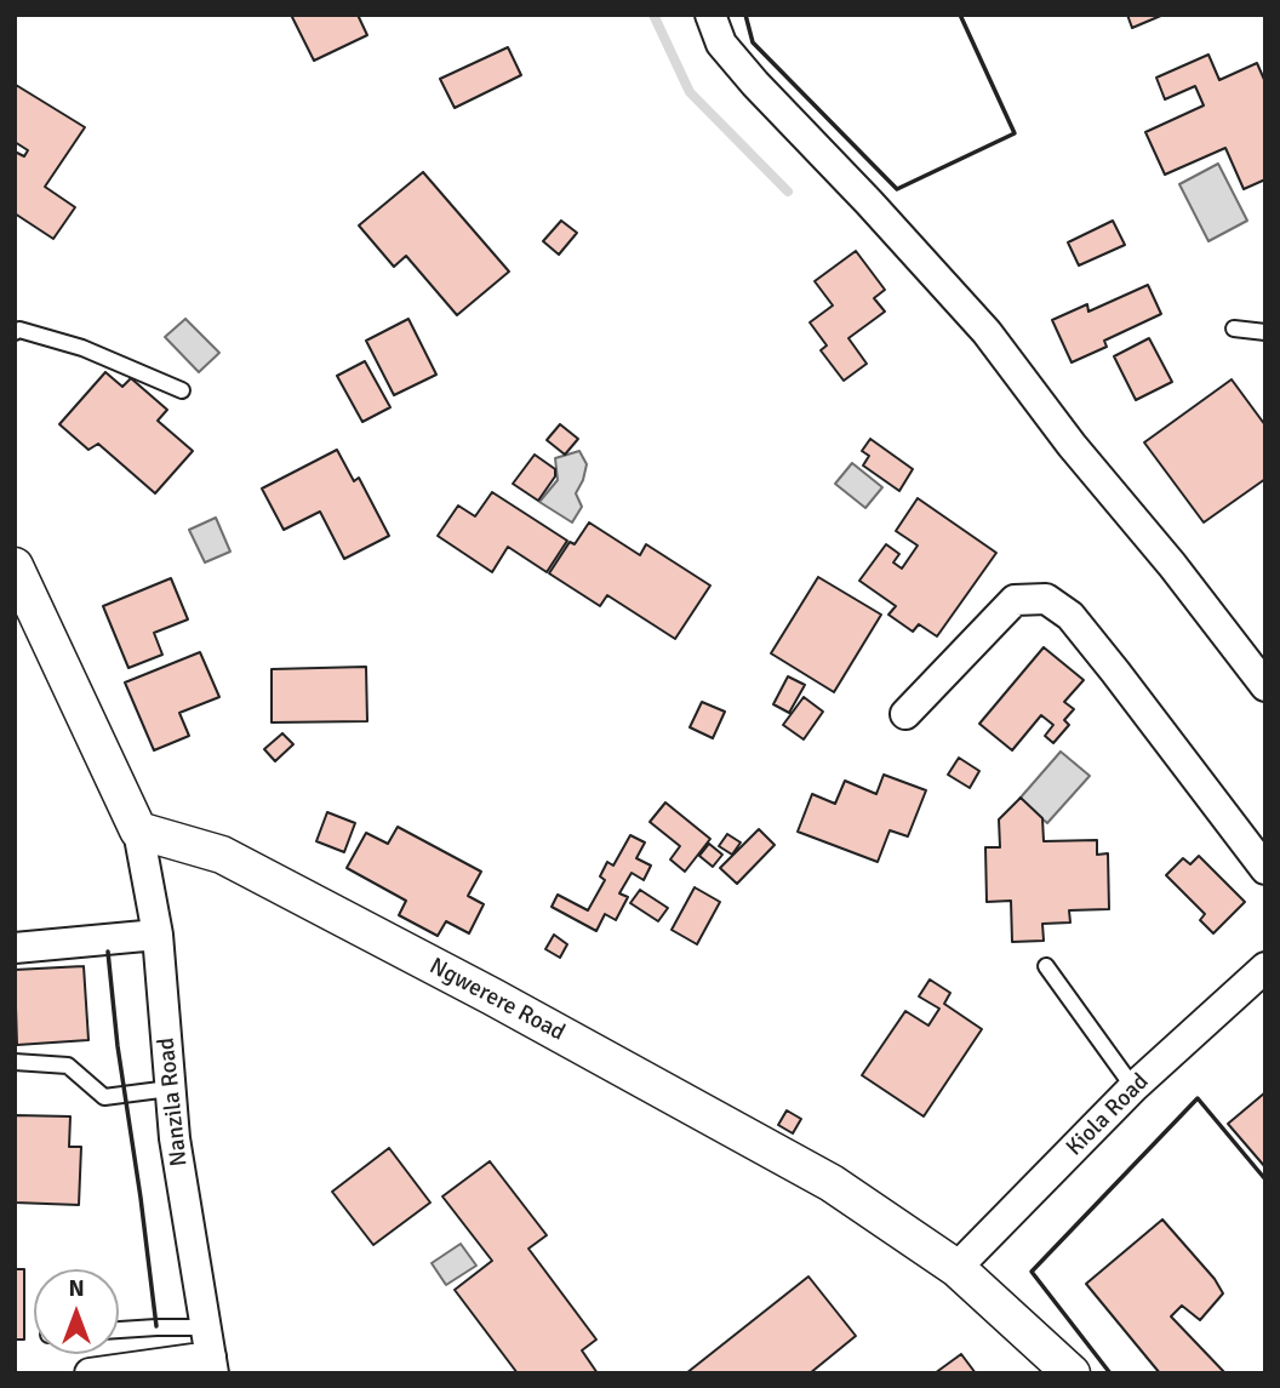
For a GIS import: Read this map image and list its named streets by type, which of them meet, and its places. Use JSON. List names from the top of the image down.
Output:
{
  "streets": {
    "street": ["Ngwerere Road", "Nanzila Road", "Kiola Road"]
  },
  "crossings": [
    ["Ngwerere Road", "Nanzila Road"],
    ["Ngwerere Road", "Kiola Road"]
  ],
  "north": "top"
}
